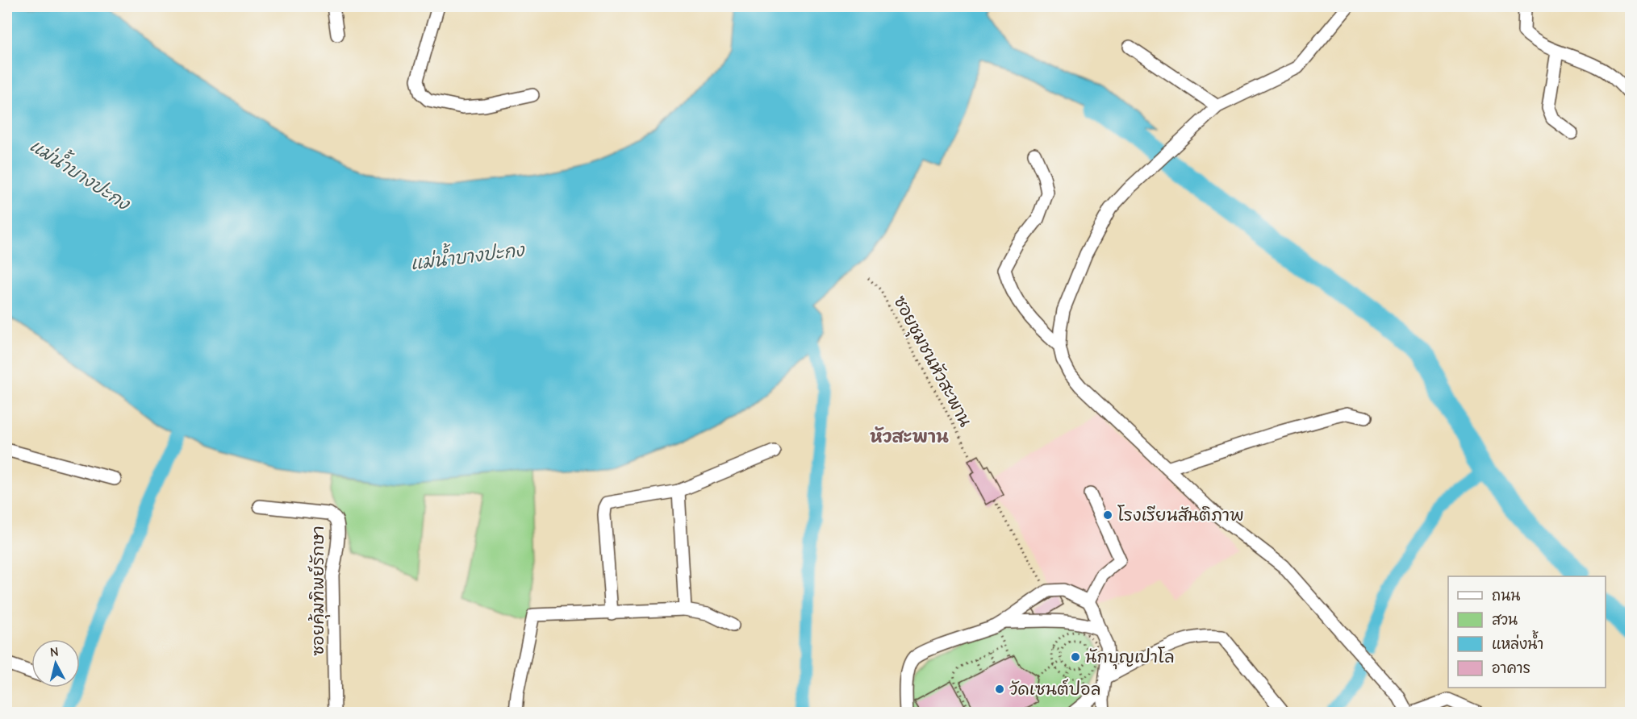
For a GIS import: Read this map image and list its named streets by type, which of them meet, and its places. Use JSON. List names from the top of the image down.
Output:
{
  "streets": {
    "street": ["ซอยคุ้มทิพย์รักษา"],
    "path": ["ซอยชุมชนหัวสะพาน"]
  },
  "districts": ["หัวสะพาน"],
  "water": ["แม่น้ำบางปะกง"],
  "places": ["โรงเรียนสันติภาพ", "นักบุญเปาโล", "วัดเซนต์ปอล"],
  "legend": [
    "ถนน",
    "สวน",
    "แหล่งน้ำ",
    "อาคาร"
  ],
  "north": "top"
}
